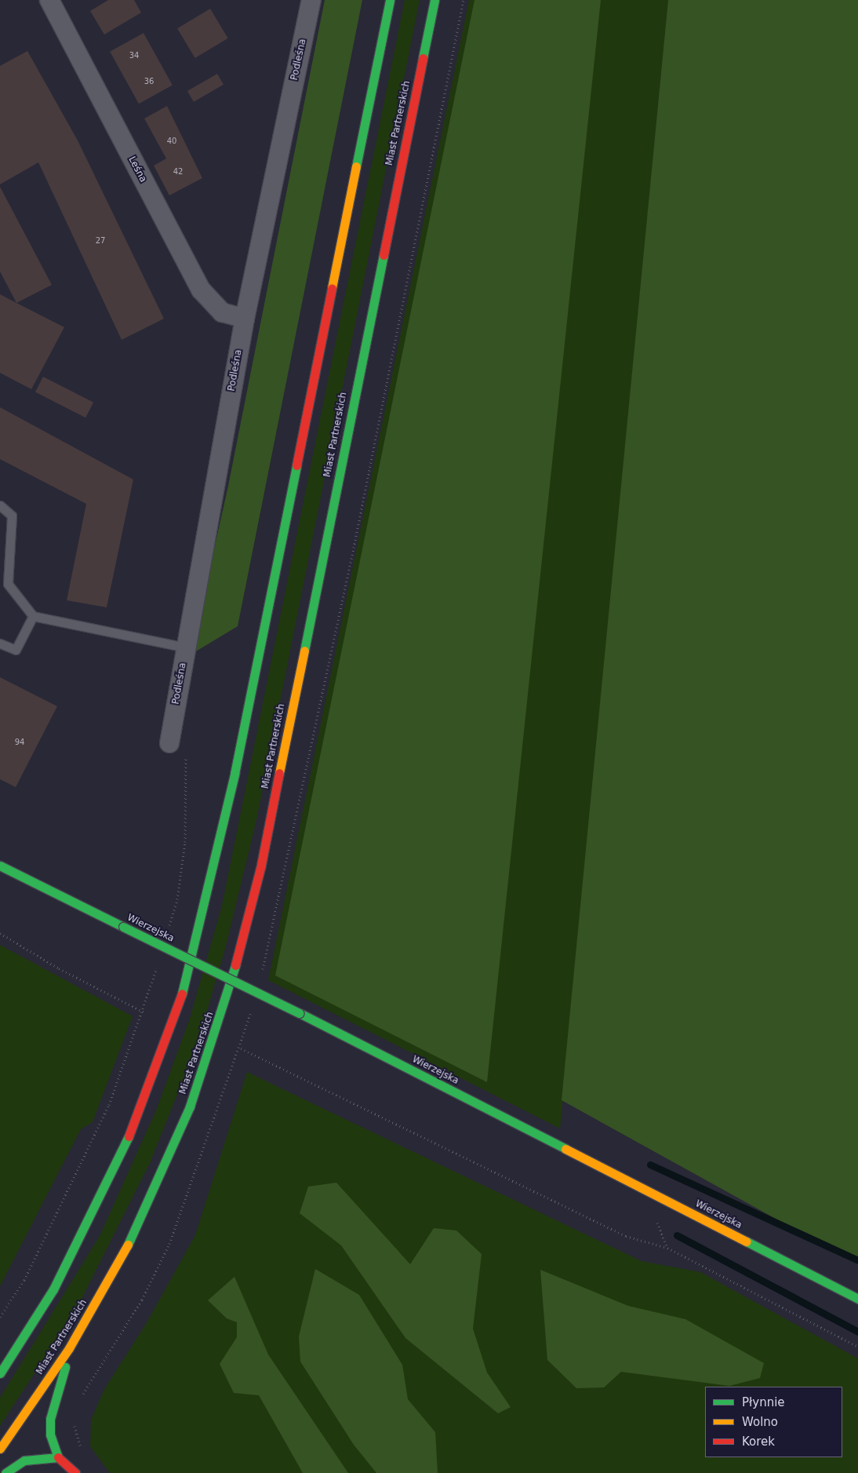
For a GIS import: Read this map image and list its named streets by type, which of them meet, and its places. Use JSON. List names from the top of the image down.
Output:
{
  "streets": {
    "main road": ["Miast Partnerskich", "Wierzejska"],
    "street": ["Podleśna", "Leśna"]
  },
  "crossings": [
    ["Podleśna", "Leśna"]
  ],
  "house_numbers": [
    "34",
    "36",
    "40",
    "42",
    "27",
    "94"
  ],
  "legend": ["Płynnie", "Wolno", "Korek"]
}
